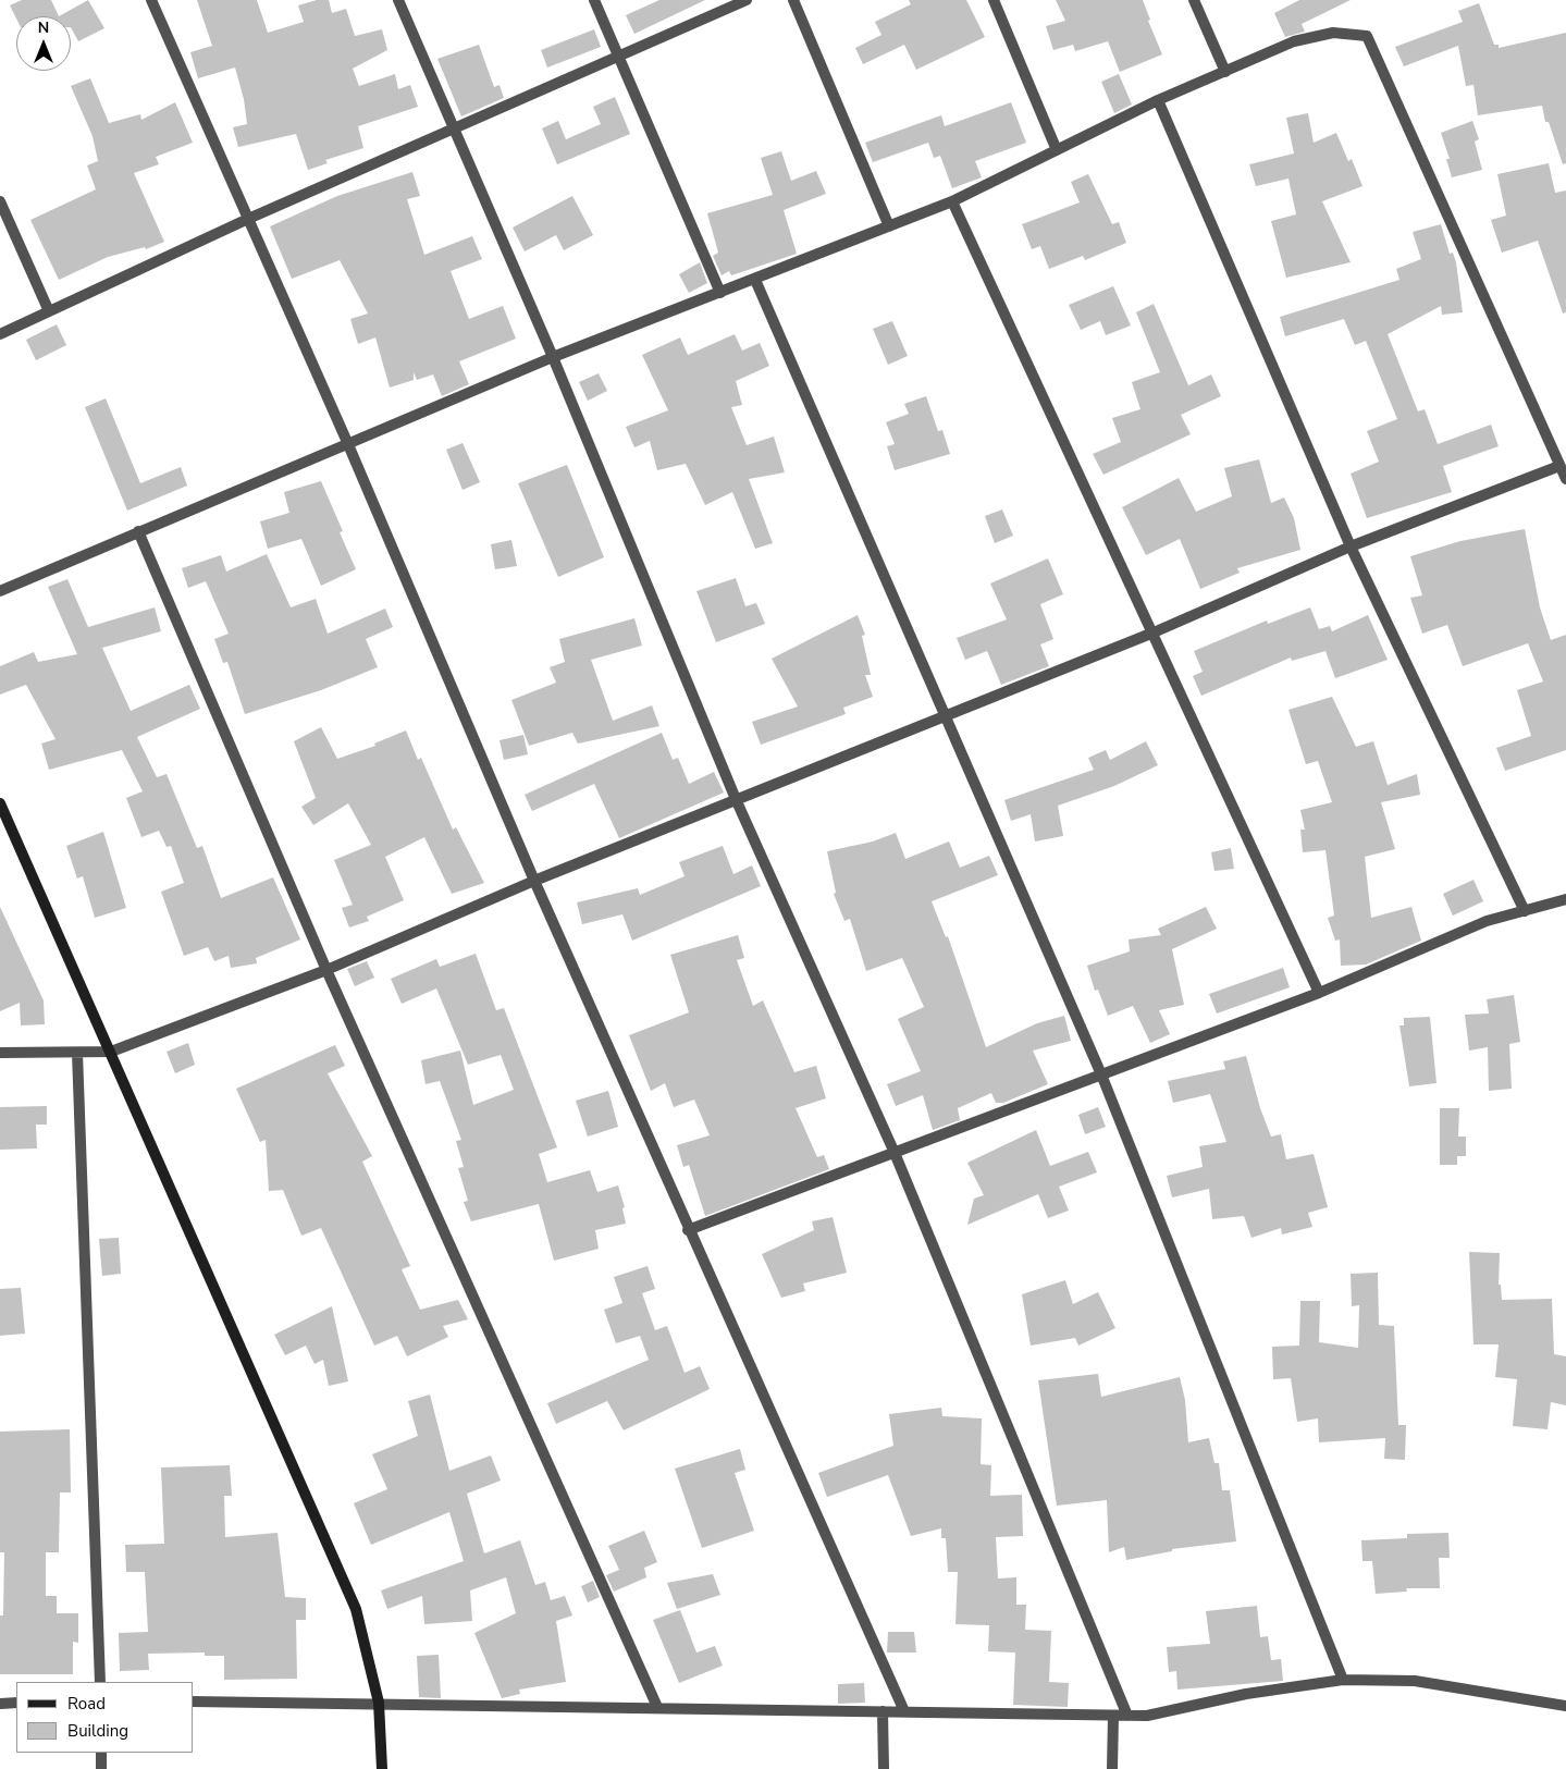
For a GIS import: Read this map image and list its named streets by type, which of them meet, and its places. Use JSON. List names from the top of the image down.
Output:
{
  "legend": ["Road", "Building"],
  "north": "top"
}
